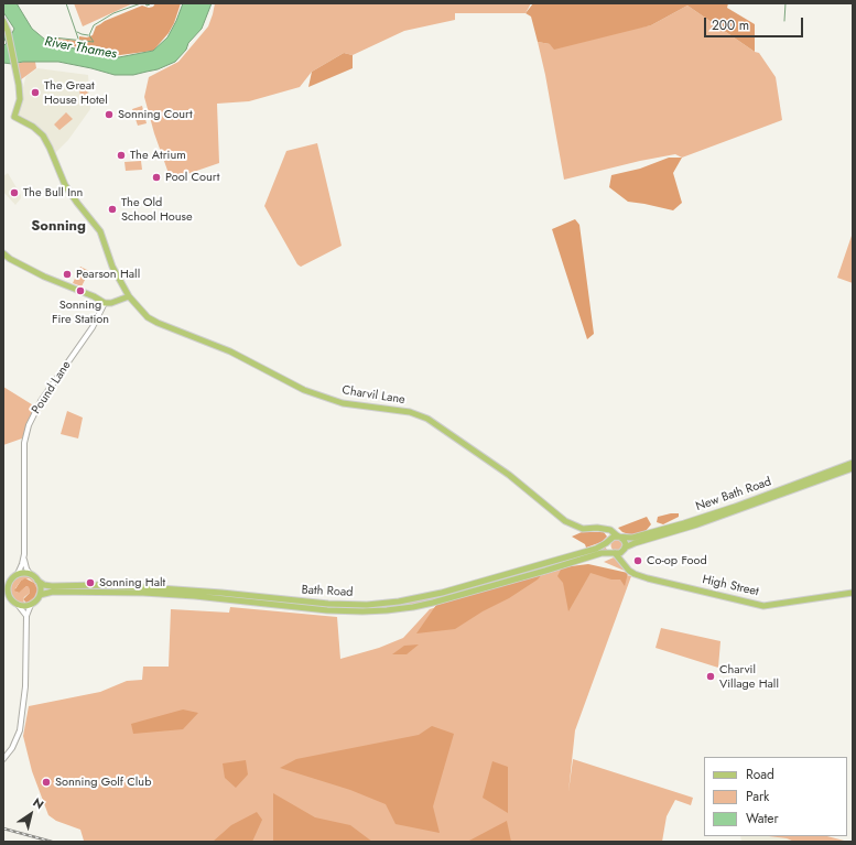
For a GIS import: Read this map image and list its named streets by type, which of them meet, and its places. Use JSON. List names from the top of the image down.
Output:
{
  "streets": {
    "main road": [
      "Charvil Lane",
      "New Bath Road",
      "High Street",
      "Bath Road"
    ],
    "street": ["Pound Lane"]
  },
  "crossings": [
    ["Pound Lane", "Bath Road"],
    ["Charvil Lane", "New Bath Road"],
    ["Charvil Lane", "High Street"],
    ["Charvil Lane", "Bath Road"],
    ["New Bath Road", "High Street"],
    ["New Bath Road", "Bath Road"],
    ["High Street", "Bath Road"]
  ],
  "districts": ["Sonning"],
  "water": ["River Thames"],
  "places": [
    "The Great House Hotel",
    "Sonning Court",
    "The Atrium",
    "Pool Court",
    "The Bull Inn",
    "The Old School House",
    "Pearson Hall",
    "Sonning Fire Station",
    "Co-op Food",
    "Sonning Halt",
    "Charvil Village Hall",
    "Sonning Golf Club"
  ],
  "legend": ["Road", "Park", "Water"],
  "scale_bar": "200 m",
  "north": "top right"
}
